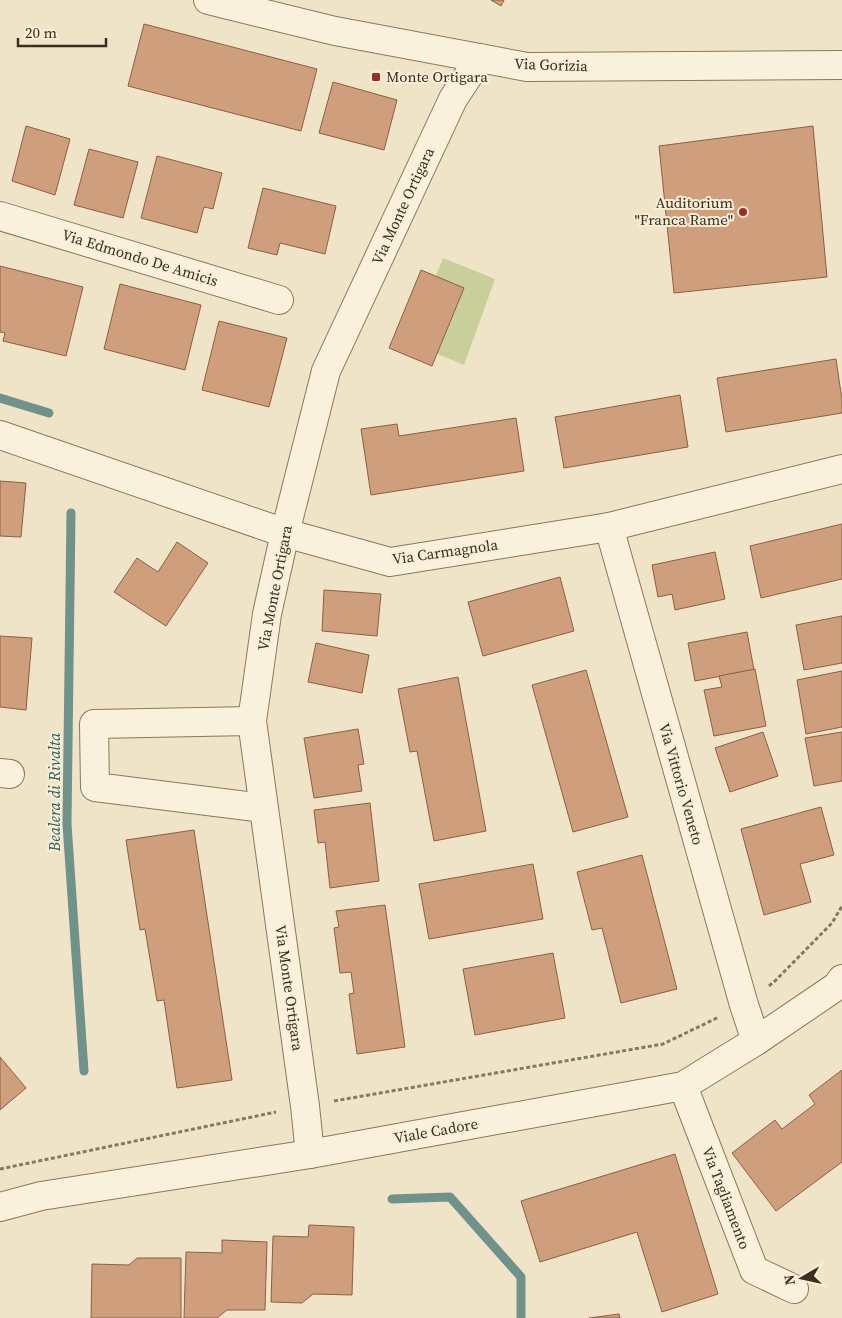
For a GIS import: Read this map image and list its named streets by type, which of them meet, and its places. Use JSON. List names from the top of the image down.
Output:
{
  "streets": {
    "street": [
      "Via Gorizia",
      "Via Monte Ortigara",
      "Via Edmondo De Amicis",
      "Via Carmagnola",
      "Via Vittorio Veneto",
      "Viale Cadore",
      "Via Tagliamento"
    ]
  },
  "crossings": [
    ["Via Gorizia", "Via Monte Ortigara"],
    ["Via Monte Ortigara", "Via Carmagnola"],
    ["Via Monte Ortigara", "Viale Cadore"],
    ["Via Carmagnola", "Via Vittorio Veneto"],
    ["Via Vittorio Veneto", "Viale Cadore"],
    ["Viale Cadore", "Via Tagliamento"]
  ],
  "water": ["Bealera di Rivalta"],
  "places": {
    "transit": ["Monte Ortigara"],
    "other": ["Auditorium \"Franca Rame\""]
  },
  "scale_bar": "20 m",
  "north": "left"
}
